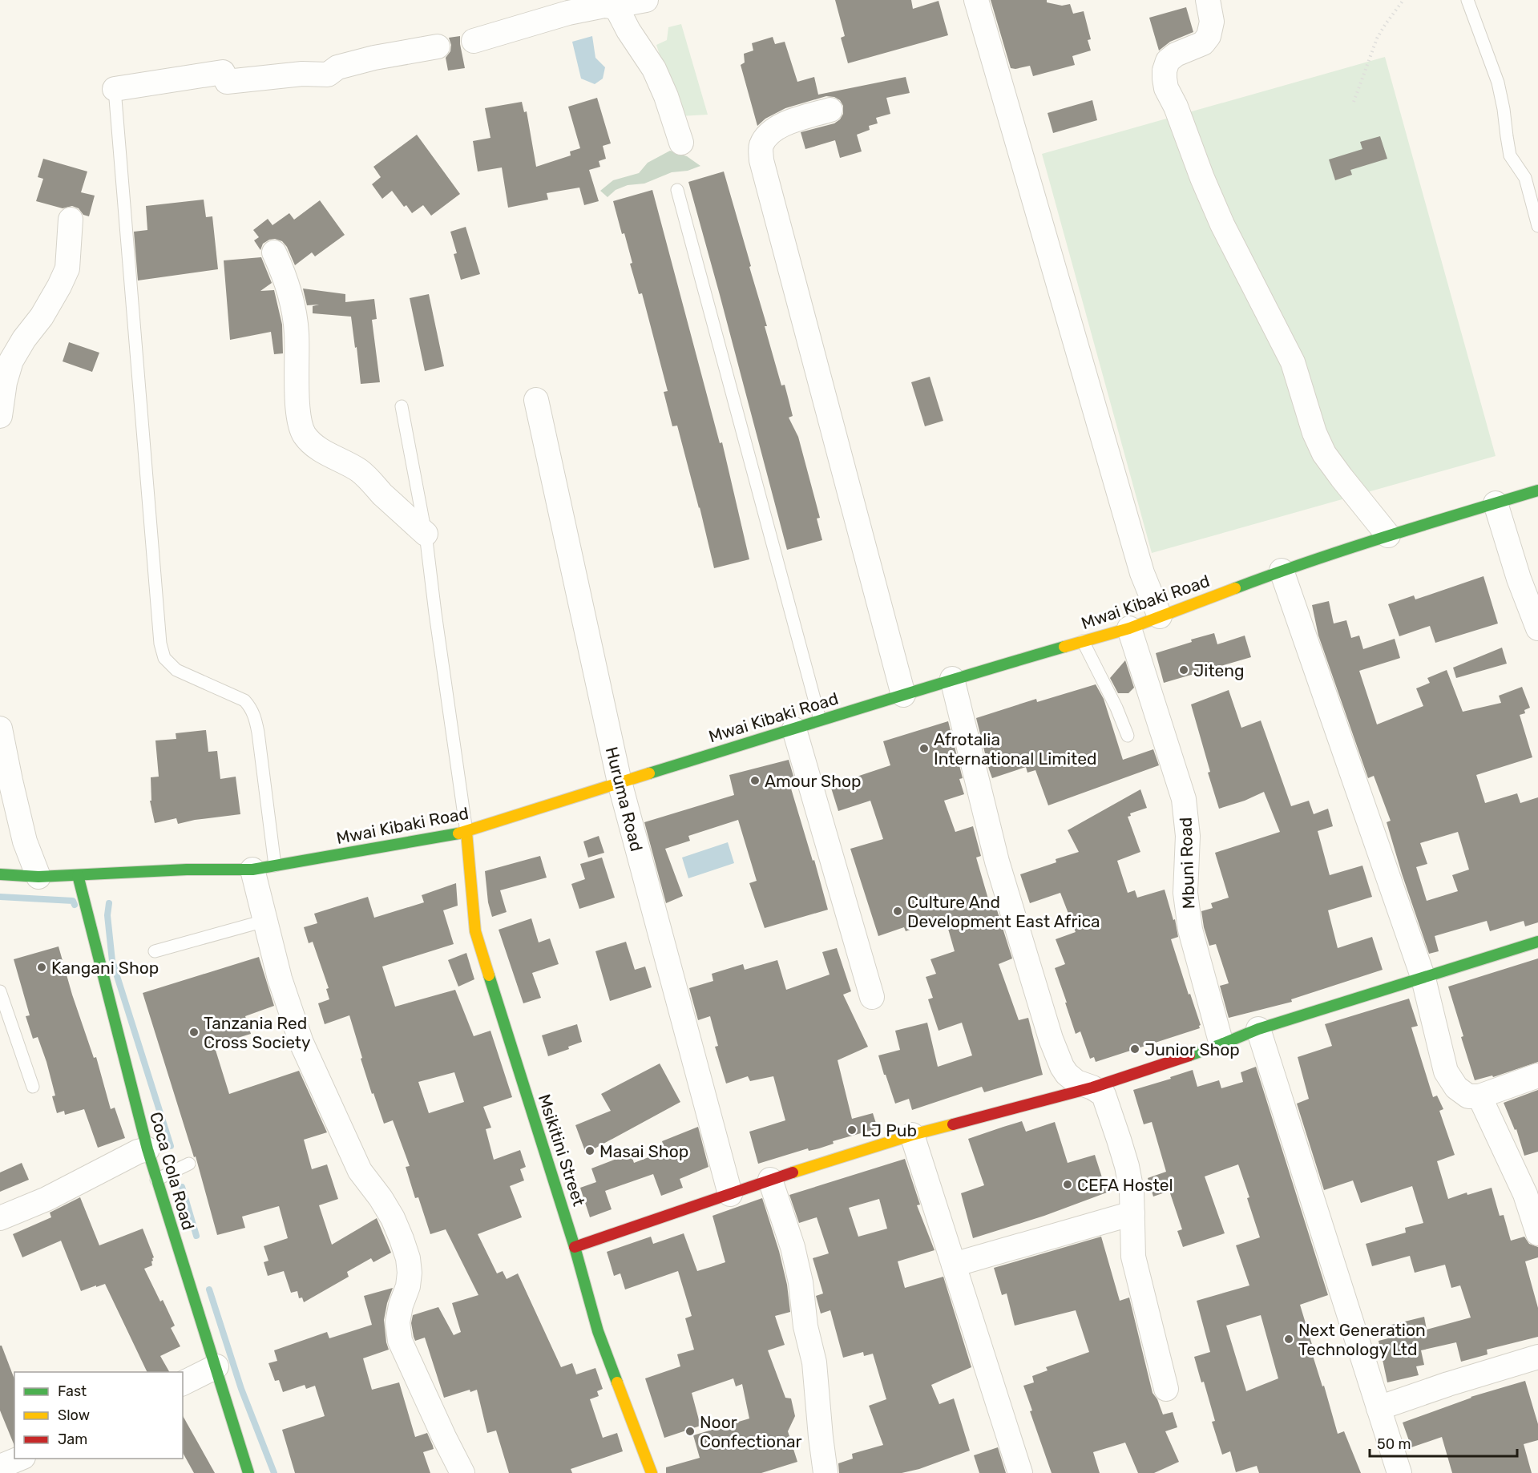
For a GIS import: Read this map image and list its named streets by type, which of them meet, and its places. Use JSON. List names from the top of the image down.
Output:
{
  "streets": {
    "main road": ["Mwai Kibaki Road", "Msikitini Street", "Coca Cola Road"],
    "street": ["Huruma Road", "Mbuni Road"]
  },
  "crossings": [
    ["Mwai Kibaki Road", "Huruma Road"],
    ["Mwai Kibaki Road", "Mbuni Road"],
    ["Mwai Kibaki Road", "Msikitini Street"],
    ["Mwai Kibaki Road", "Coca Cola Road"]
  ],
  "places": [
    "Jiteng",
    "Afrotalia International Limited",
    "Amour Shop",
    "Culture And Development East Africa",
    "Kangani Shop",
    "Tanzania Red Cross Society",
    "Junior Shop",
    "LJ Pub",
    "Masai Shop",
    "CEFA Hostel",
    "Next Generation Technology Ltd",
    "Noor Confectionar"
  ],
  "legend": ["Fast", "Slow", "Jam"],
  "scale_bar": "50 m"
}
